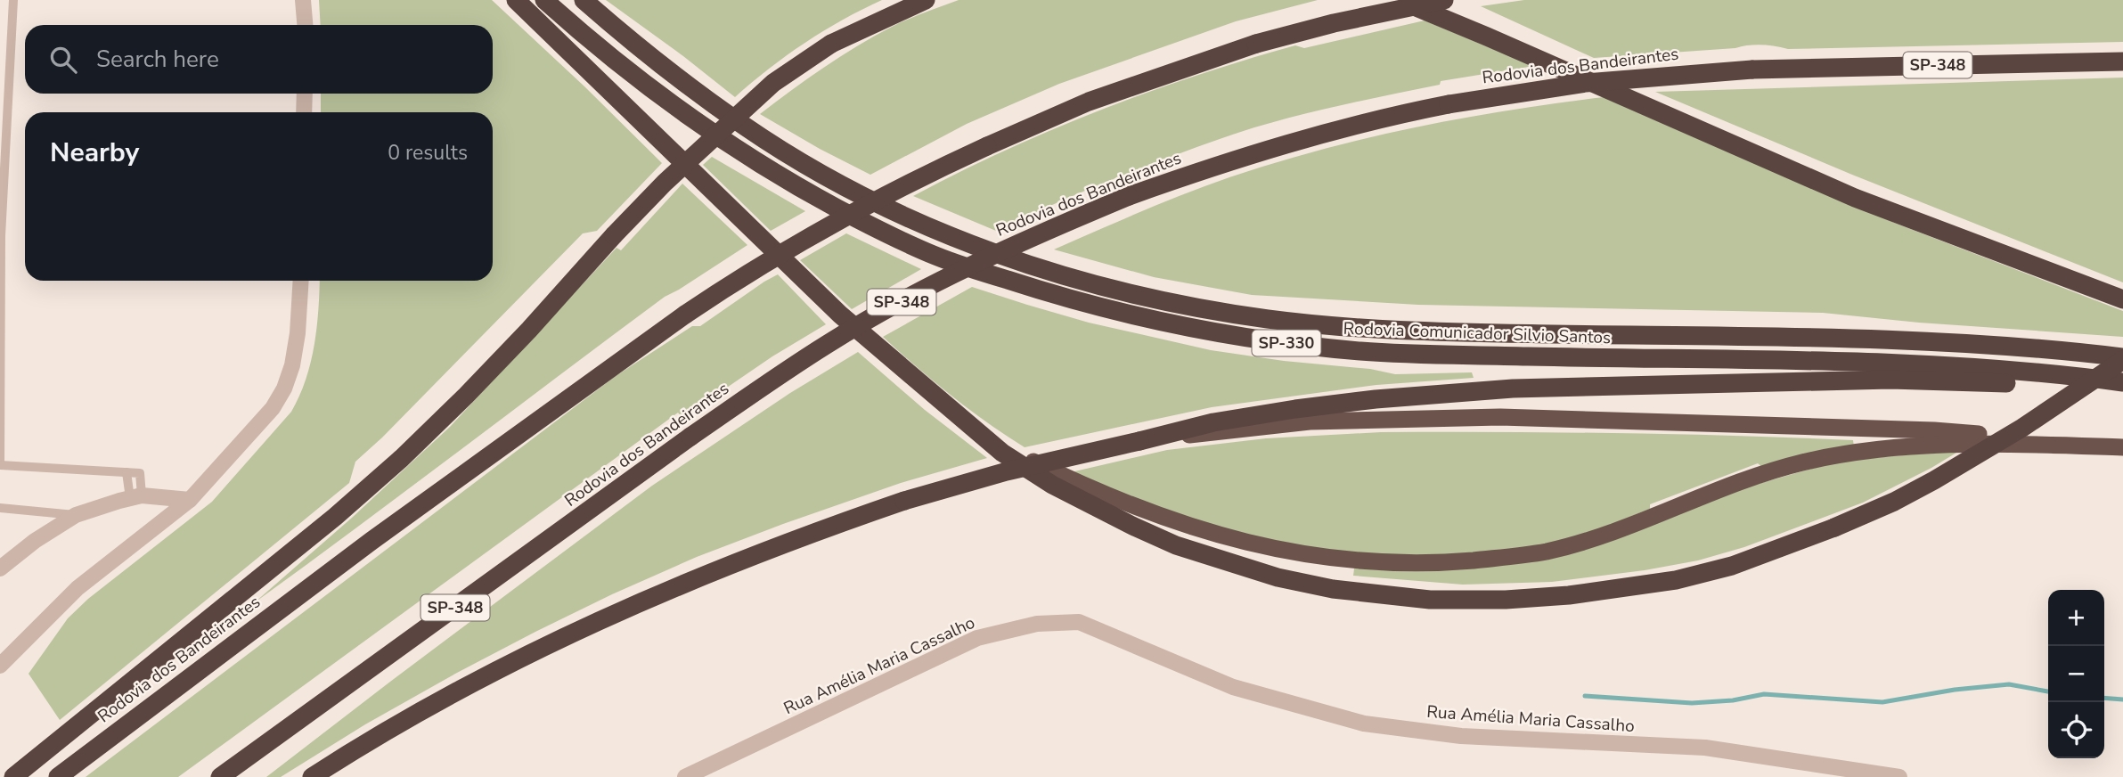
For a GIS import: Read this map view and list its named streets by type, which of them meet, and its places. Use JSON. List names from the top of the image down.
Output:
{
  "streets": {
    "highway": [
      "SP-348",
      "Rodovia dos Bandeirantes",
      "Rodovia Comunicador Silvio Santos",
      "SP-330"
    ],
    "street": ["Rua Amélia Maria Cassalho"]
  },
  "page": {
    "search": "Search here",
    "heading": ["Nearby", "0 results"],
    "map_buttons": ["+", "−"]
  }
}
